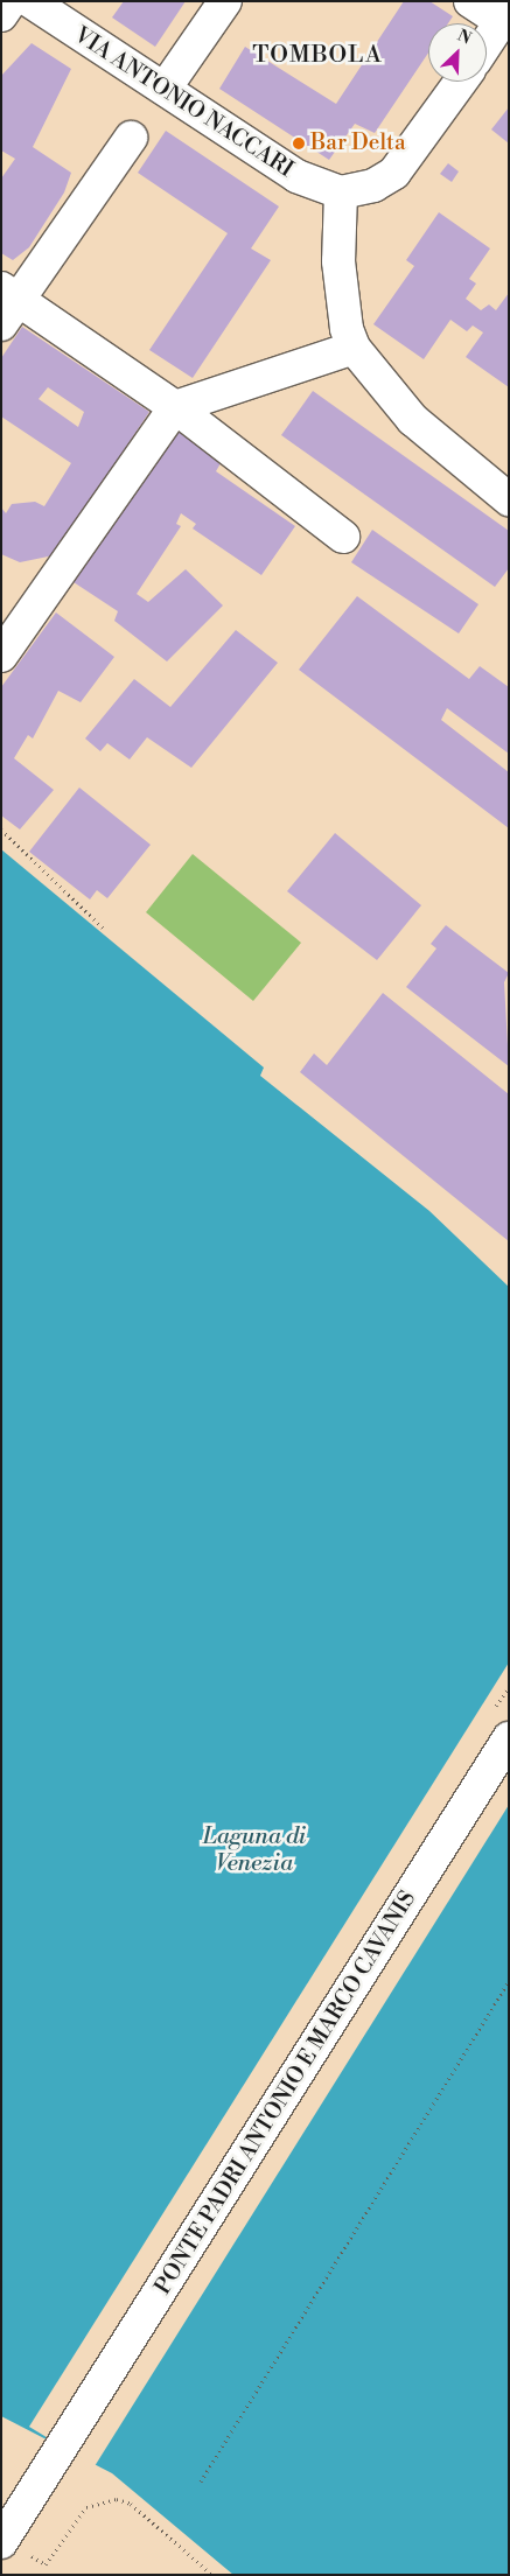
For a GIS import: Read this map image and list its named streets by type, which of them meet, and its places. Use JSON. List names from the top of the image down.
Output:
{
  "streets": {
    "street": ["VIA ANTONIO NACCARI", "PONTE PADRI ANTONIO E MARCO CAVANIS"]
  },
  "districts": ["TOMBOLA"],
  "water": ["Laguna di Venezia"],
  "places": ["Bar Delta"],
  "north": "top right"
}
